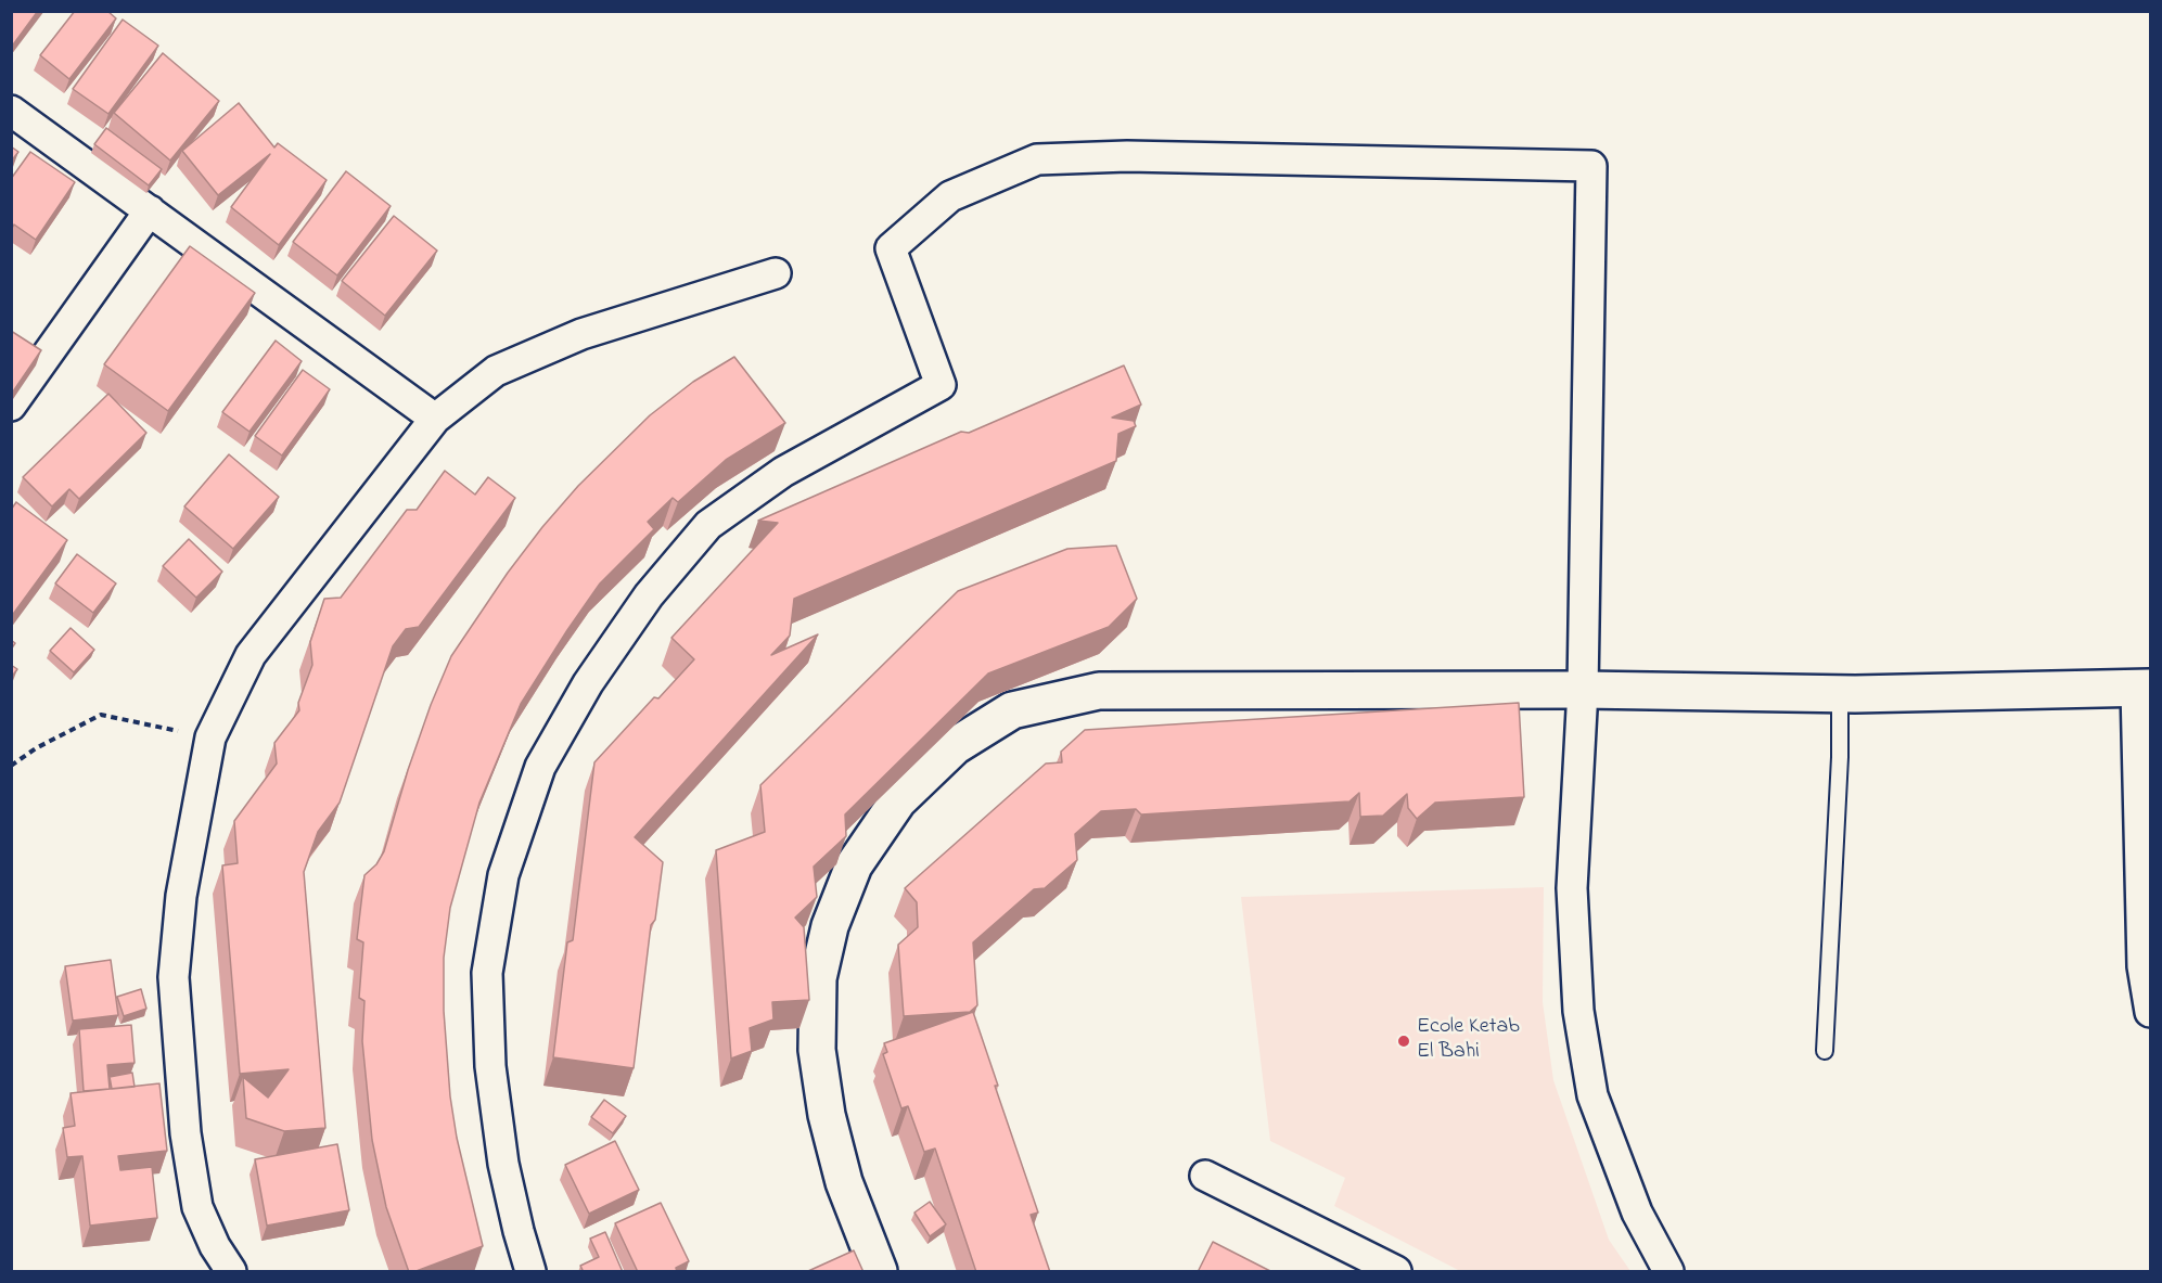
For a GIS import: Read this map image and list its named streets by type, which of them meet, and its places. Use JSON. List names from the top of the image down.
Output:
{
  "places": ["Ecole Ketab El Bahi"]
}
